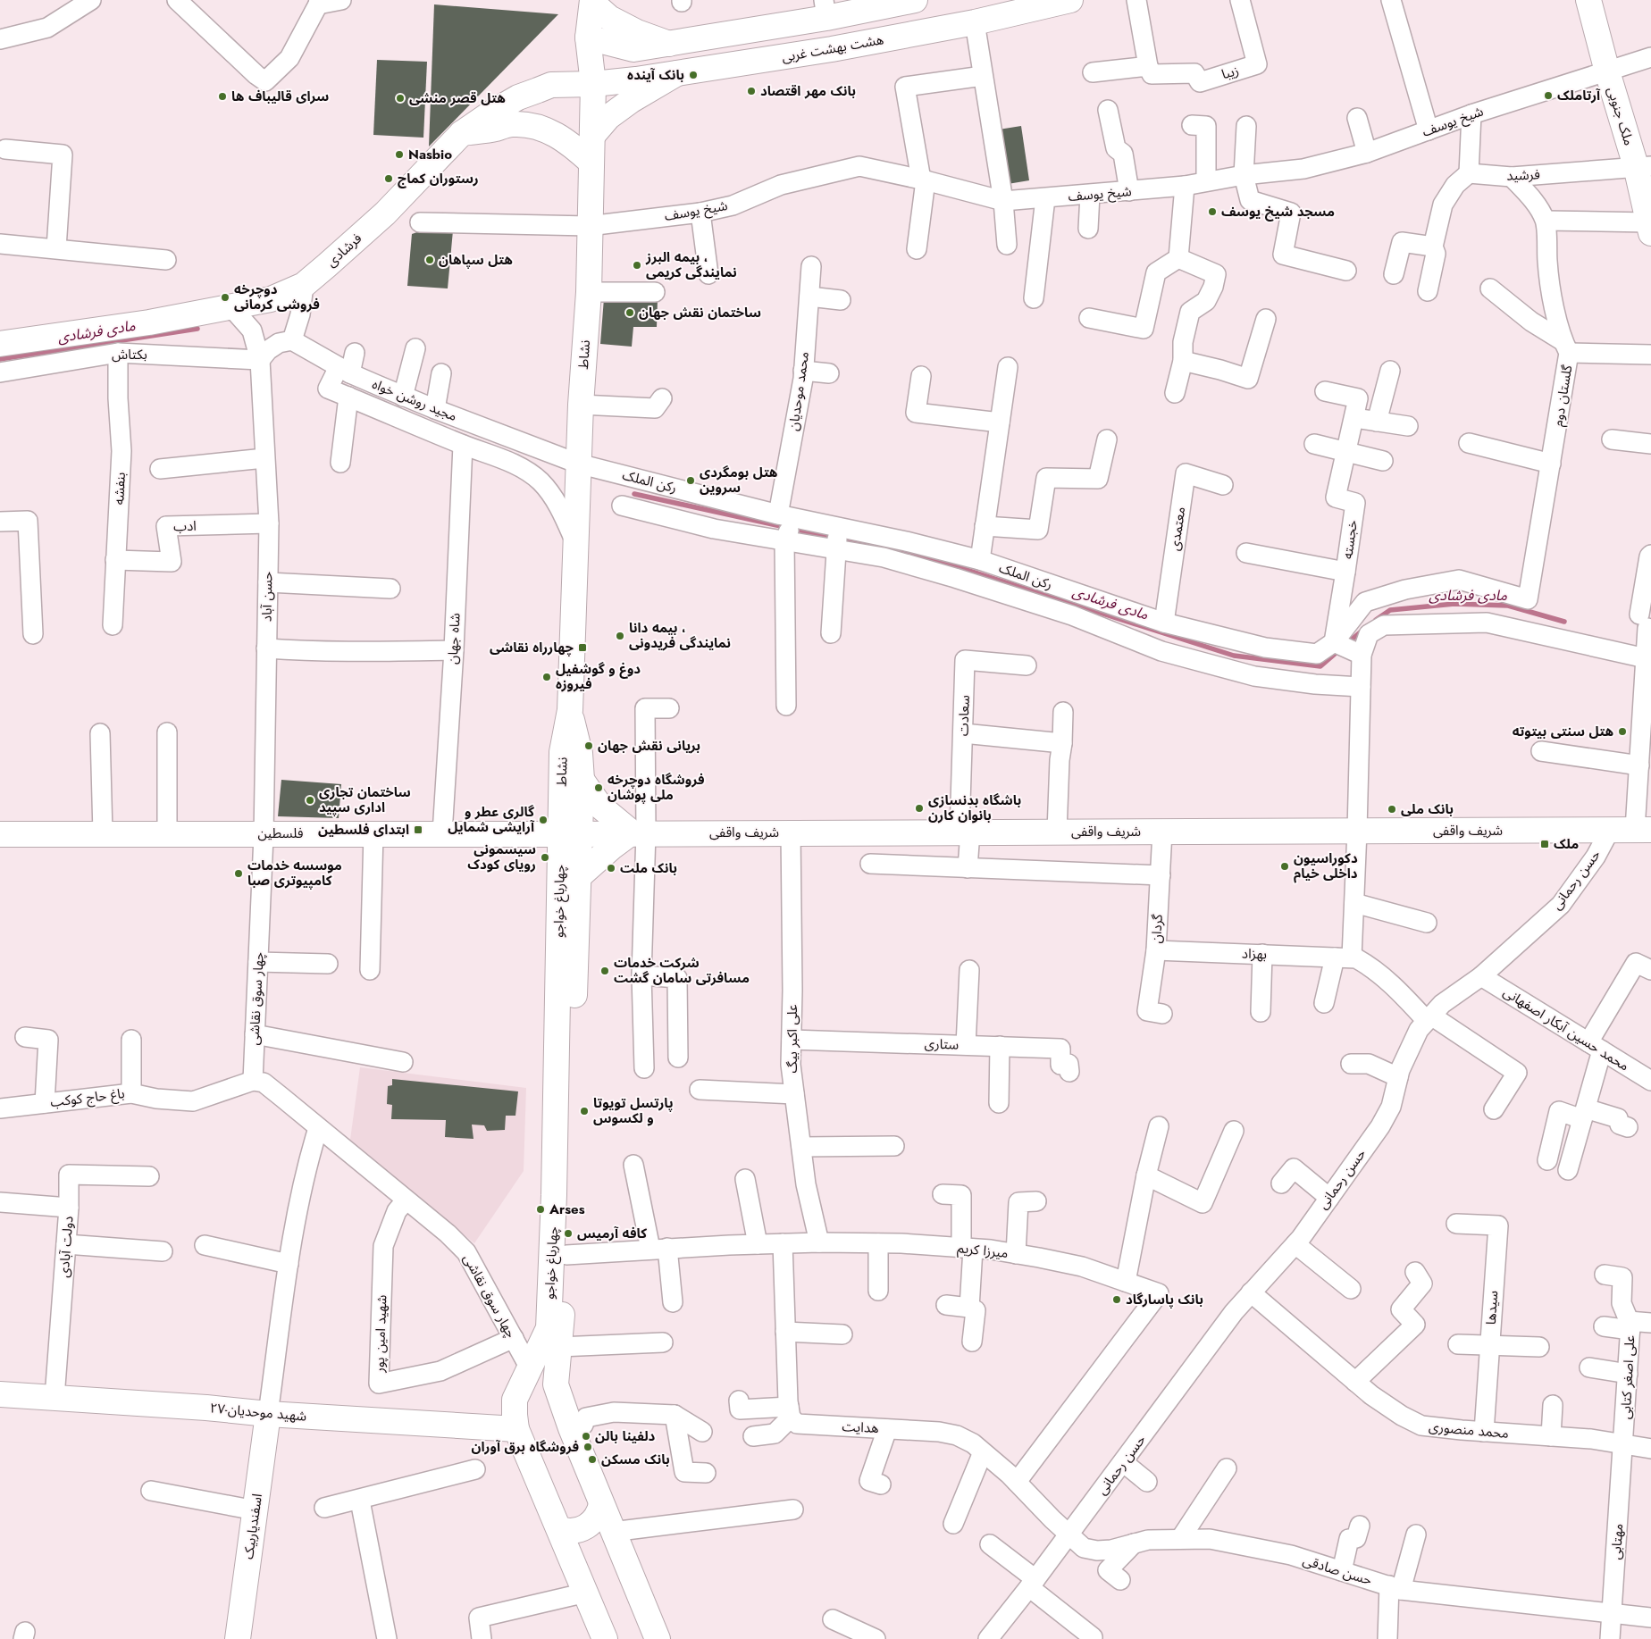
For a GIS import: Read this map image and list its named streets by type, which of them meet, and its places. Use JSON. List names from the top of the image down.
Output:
{
  "streets": {
    "main road": [
      "هشت بهشت غربی",
      "ملک جنوبی",
      "فرشادی",
      "نشاط",
      "شریف واقفی",
      "فلسطین",
      "چهارباغ خواجو",
      "۲۷-شهید موحدیان",
      "اسفندیاربیک"
    ],
    "street": [
      "زیبا",
      "شیخ یوسف",
      "فرشید",
      "بکتاش",
      "محمد موحدیان",
      "گلستان دوم",
      "مجید روشن خواه",
      "رکن الملک",
      "بنفشه",
      "ادب",
      "معتمدی",
      "خجسته",
      "حسن آباد",
      "شاه جهان",
      "سعادت",
      "حسن رحمانی",
      "گردان",
      "بهزاد",
      "چهار سوق نقاشی",
      "محمد حسین آبکار اصفهانی",
      "علی اکبر بیگ",
      "ستاری",
      "باغ حاج کوکب",
      "دولت آبادی",
      "میرزا کریم",
      "سیدها",
      "شهید امین پور",
      "علی اصغر کتابی",
      "هدایت",
      "محمد منصوری",
      "مهتابی",
      "حسن صادقی"
    ]
  },
  "crossings": [
    ["هشت بهشت غربی", "فرشادی"],
    ["هشت بهشت غربی", "نشاط"],
    ["ملک جنوبی", "شیخ یوسف"],
    ["ملک جنوبی", "فرشید"],
    ["شیخ یوسف", "نشاط"],
    ["فرشید", "گلستان دوم"],
    ["فرشادی", "نشاط"],
    ["فرشادی", "حسن آباد"],
    ["بکتاش", "بنفشه"],
    ["بکتاش", "حسن آباد"],
    ["نشاط", "مجید روشن خواه"],
    ["نشاط", "رکن الملک"],
    ["نشاط", "شریف واقفی"],
    ["نشاط", "فلسطین"],
    ["نشاط", "چهارباغ خواجو"],
    ["محمد موحدیان", "رکن الملک"],
    ["گلستان دوم", "رکن الملک"],
    ["مجید روشن خواه", "رکن الملک"],
    ["مجید روشن خواه", "شاه جهان"],
    ["رکن الملک", "معتمدی"],
    ["رکن الملک", "خجسته"],
    ["بنفشه", "ادب"],
    ["ادب", "حسن آباد"],
    ["حسن آباد", "فلسطین"],
    ["حسن آباد", "چهار سوق نقاشی"],
    ["شاه جهان", "فلسطین"],
    ["سعادت", "شریف واقفی"],
    ["شریف واقفی", "فلسطین"],
    ["شریف واقفی", "حسن رحمانی"],
    ["شریف واقفی", "چهارباغ خواجو"],
    ["شریف واقفی", "گردان"],
    ["شریف واقفی", "علی اکبر بیگ"],
    ["فلسطین", "چهارباغ خواجو"],
    ["فلسطین", "چهار سوق نقاشی"],
    ["حسن رحمانی", "بهزاد"],
    ["حسن رحمانی", "محمد حسین آبکار اصفهانی"],
    ["حسن رحمانی", "هدایت"],
    ["حسن رحمانی", "محمد منصوری"],
    ["حسن رحمانی", "حسن صادقی"],
    ["چهارباغ خواجو", "چهار سوق نقاشی"],
    ["چهارباغ خواجو", "میرزا کریم"],
    ["چهارباغ خواجو", "۲۷-شهید موحدیان"],
    ["گردان", "بهزاد"],
    ["چهار سوق نقاشی", "باغ حاج کوکب"],
    ["چهار سوق نقاشی", "شهید امین پور"],
    ["علی اکبر بیگ", "ستاری"],
    ["علی اکبر بیگ", "میرزا کریم"],
    ["دولت آبادی", "۲۷-شهید موحدیان"],
    ["میرزا کریم", "هدایت"],
    ["سیدها", "محمد منصوری"],
    ["علی اصغر کتابی", "محمد منصوری"],
    ["علی اصغر کتابی", "مهتابی"],
    ["۲۷-شهید موحدیان", "اسفندیاربیک"],
    ["هدایت", "حسن صادقی"],
    ["محمد منصوری", "مهتابی"],
    ["مهتابی", "حسن صادقی"]
  ],
  "water": ["مادی فرشادی"],
  "places": {
    "other": [
      "بانک آینده",
      "بانک مهر اقتصاد",
      "آرتاملک",
      "سرای قالیباف ها",
      "هتل قصر منشی",
      "Nasbio",
      "رستوران کماج",
      "مسجد شیخ یوسف",
      "هتل سپاهان",
      "بیمه البرز ، نمایندگی کریمی",
      "دوچرخه فروشی کرمانی",
      "ساختمان نقش جهان",
      "هتل بومگردی سروین",
      "بیمه دانا ، نمایندگی فریدونی",
      "دوغ و گوشفیل فیروزه",
      "هتل سنتی بیتوته",
      "بریانی نقش جهان",
      "فروشگاه دوچرخه ملی پوشان",
      "ساختمان تجاری اداری سپید",
      "باشگاه بدنسازی بانوان کارن",
      "بانک ملی",
      "گالری عطر و آرایشی شمایل",
      "سیسمونی رویای کودک",
      "دکوراسیون داخلی خیام",
      "بانک ملت",
      "موسسه خدمات کامپیوتری صبا",
      "شرکت خدمات مسافرتی سامان گشت",
      "پارتسل تویوتا و لکسوس",
      "Arses",
      "کافه آرمیس",
      "بانک پاسارگاد",
      "دلفینا بالن",
      "فروشگاه برق آوران",
      "بانک مسکن"
    ],
    "transit": ["چهارراه نقاشی", "ابتدای فلسطین", "ملک"]
  }
}
